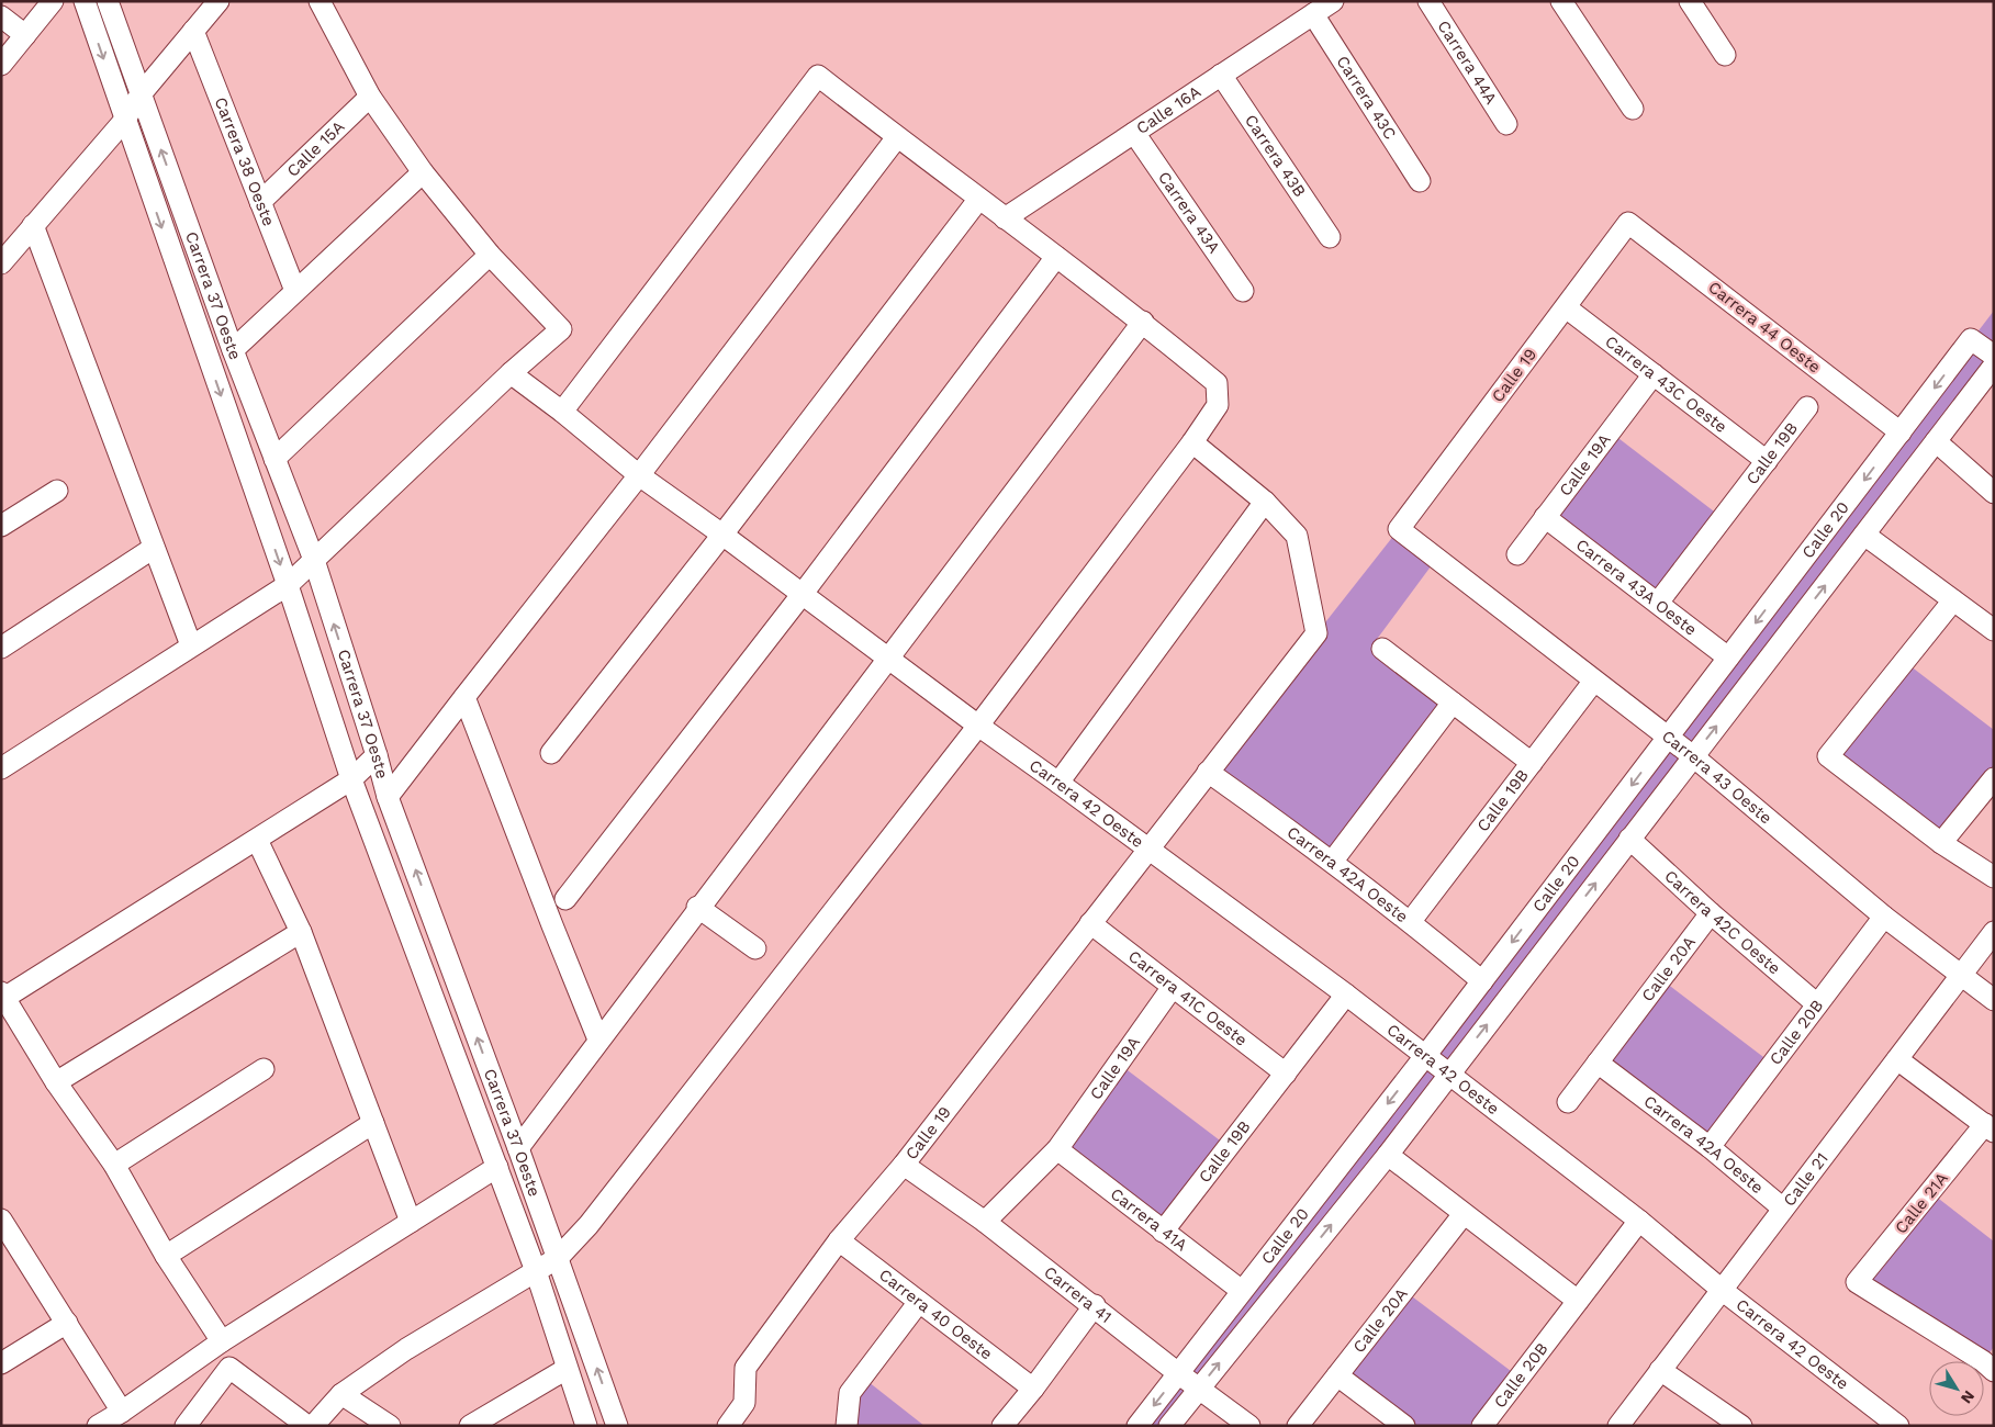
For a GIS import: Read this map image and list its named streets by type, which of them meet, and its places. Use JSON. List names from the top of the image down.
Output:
{
  "streets": {
    "street": [
      "Carrera 44A",
      "Carrera 43C",
      "Calle 16A",
      "Calle 15A",
      "Carrera 43B",
      "Carrera 38 Oeste",
      "Carrera 43A",
      "Carrera 37 Oeste",
      "Carrera 44 Oeste",
      "Calle 19",
      "Carrera 43C Oeste",
      "Calle 19B",
      "Calle 19A",
      "Calle 20",
      "Carrera 43A Oeste",
      "Carrera 43 Oeste",
      "Carrera 42 Oeste",
      "Carrera 42A Oeste",
      "Carrera 42C Oeste",
      "Calle 20A",
      "Carrera 41C Oeste",
      "Calle 20B",
      "Calle 21",
      "Calle 21A",
      "Carrera 41A",
      "Carrera 41",
      "Carrera 40 Oeste"
    ]
  },
  "crossings": [
    ["Carrera 43C", "Calle 16A"],
    ["Calle 16A", "Carrera 43B"],
    ["Calle 16A", "Carrera 43A"],
    ["Calle 15A", "Carrera 38 Oeste"],
    ["Carrera 44 Oeste", "Calle 19"],
    ["Carrera 44 Oeste", "Calle 20"],
    ["Calle 19", "Carrera 43C Oeste"],
    ["Calle 19", "Carrera 43 Oeste"],
    ["Calle 19", "Carrera 42 Oeste"],
    ["Calle 19", "Carrera 42A Oeste"],
    ["Calle 19", "Carrera 41C Oeste"],
    ["Calle 19", "Carrera 41"],
    ["Calle 19", "Carrera 40 Oeste"],
    ["Carrera 43C Oeste", "Calle 19B"],
    ["Carrera 43C Oeste", "Calle 19A"],
    ["Calle 19B", "Carrera 43A Oeste"],
    ["Calle 19B", "Carrera 43 Oeste"],
    ["Calle 19B", "Carrera 42 Oeste"],
    ["Calle 19B", "Carrera 42A Oeste"],
    ["Calle 19B", "Carrera 41C Oeste"],
    ["Calle 19B", "Carrera 41A"],
    ["Calle 19A", "Carrera 43A Oeste"],
    ["Calle 19A", "Carrera 41C Oeste"],
    ["Calle 19A", "Carrera 41A"],
    ["Calle 19A", "Carrera 41"],
    ["Calle 20", "Carrera 43A Oeste"],
    ["Calle 20", "Carrera 43 Oeste"],
    ["Calle 20", "Carrera 42 Oeste"],
    ["Calle 20", "Carrera 42A Oeste"],
    ["Calle 20", "Carrera 42C Oeste"],
    ["Calle 20", "Carrera 41A"],
    ["Calle 20", "Carrera 41"],
    ["Carrera 43 Oeste", "Calle 20B"],
    ["Carrera 43 Oeste", "Calle 21"],
    ["Carrera 42 Oeste", "Calle 20B"],
    ["Carrera 42 Oeste", "Calle 21"],
    ["Carrera 42A Oeste", "Calle 20A"],
    ["Carrera 42A Oeste", "Calle 20B"],
    ["Carrera 42A Oeste", "Calle 21"],
    ["Carrera 42C Oeste", "Calle 20A"],
    ["Carrera 42C Oeste", "Calle 20B"]
  ],
  "north": "bottom right"
}
